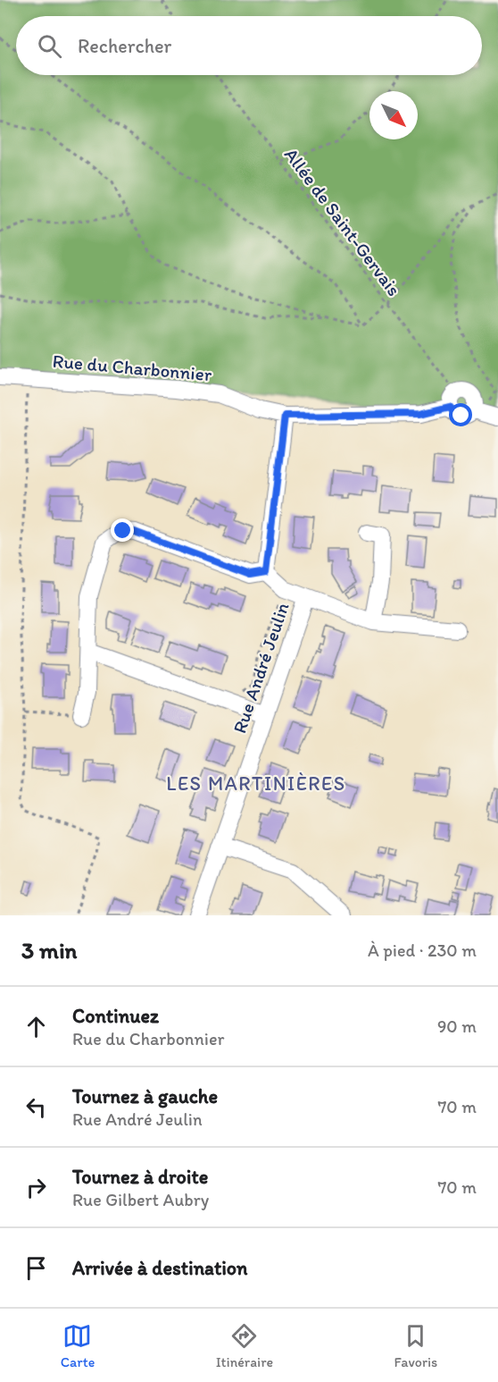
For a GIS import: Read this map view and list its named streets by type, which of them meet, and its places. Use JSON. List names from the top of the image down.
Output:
{
  "streets": {
    "street": ["Rue du Charbonnier", "Rue André Jeulin"],
    "path": ["Allée de Saint-Gervais"]
  },
  "crossings": [
    ["Allée de Saint-Gervais", "Rue du Charbonnier"]
  ],
  "districts": ["LES MARTINIÈRES"],
  "north": "bottom right",
  "page": {
    "search": "Rechercher",
    "heading": ["3 min", "À pied · 230 m"],
    "list": [
      ["Continuez", "Rue du Charbonnier", "90 m"],
      ["Tournez à gauche", "Rue André Jeulin", "70 m"],
      ["Tournez à droite", "Rue Gilbert Aubry", "70 m"],
      "Arrivée à destination"
    ],
    "nav": ["Carte", "Itinéraire", "Favoris"]
  }
}
